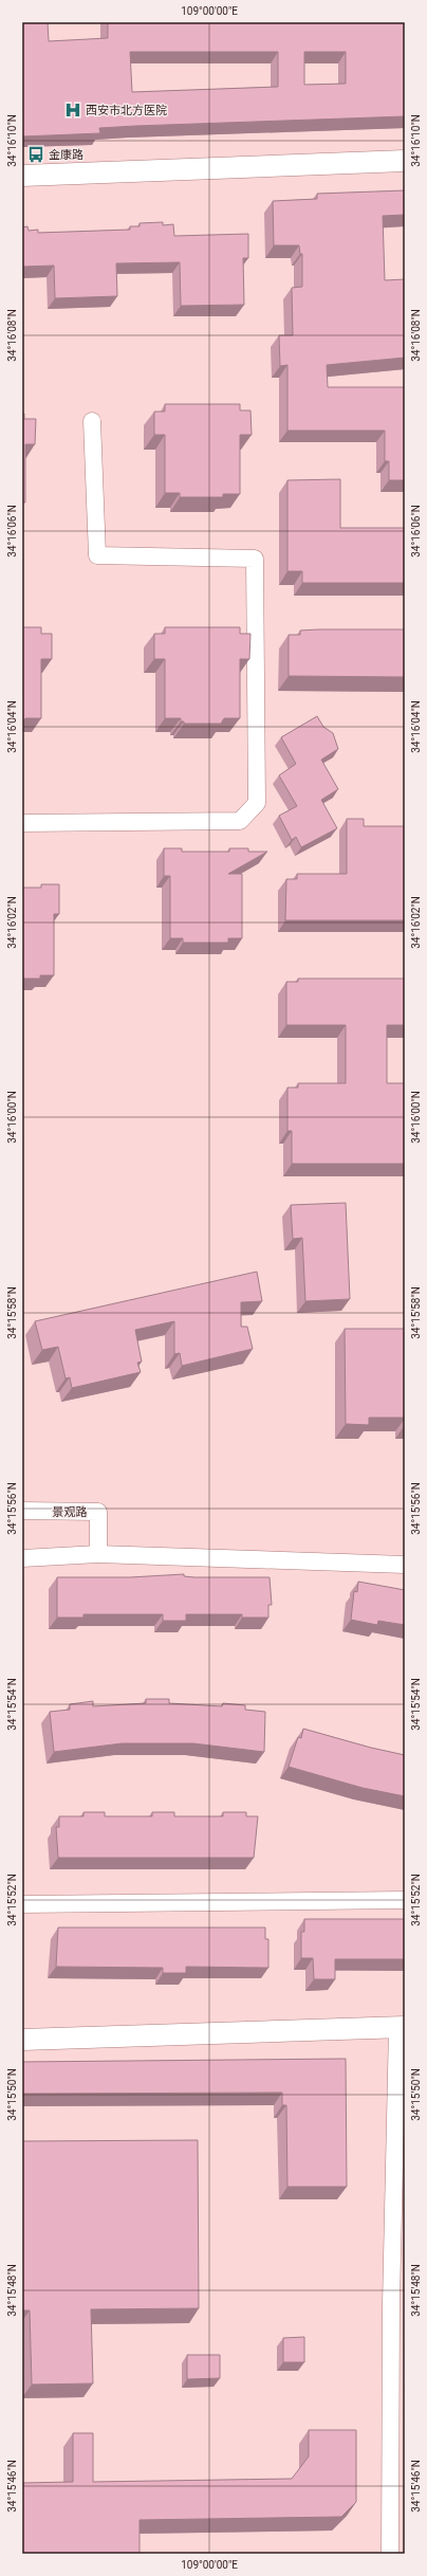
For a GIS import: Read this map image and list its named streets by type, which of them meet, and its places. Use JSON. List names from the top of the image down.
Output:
{
  "streets": {
    "street": ["景观路"]
  },
  "places": {
    "hospital": ["西安市北方医院"],
    "bus stop": ["金康路"]
  },
  "coordinates": [
    "109°00'00\"E",
    "34°16'10\"N",
    "34°16'08\"N",
    "34°16'06\"N",
    "34°16'04\"N",
    "34°16'02\"N",
    "34°16'00\"N",
    "34°15'58\"N",
    "34°15'56\"N",
    "34°15'54\"N",
    "34°15'52\"N",
    "34°15'50\"N",
    "34°15'48\"N",
    "34°15'46\"N"
  ]
}
